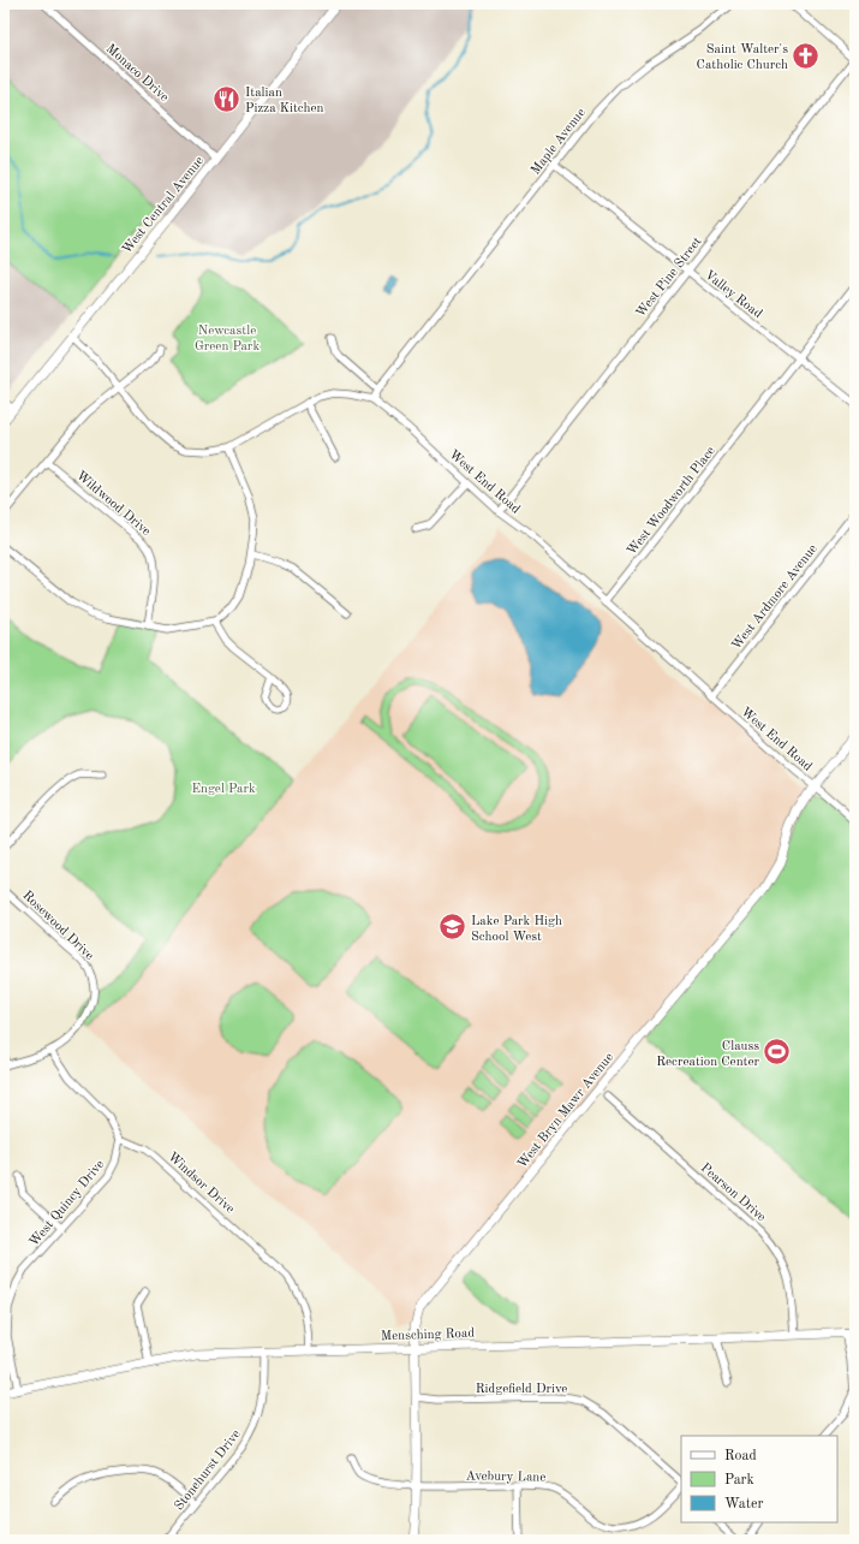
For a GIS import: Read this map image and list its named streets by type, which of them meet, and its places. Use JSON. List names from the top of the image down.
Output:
{
  "streets": {
    "street": [
      "Monaco Drive",
      "Maple Avenue",
      "West Central Avenue",
      "West Pine Street",
      "Valley Road",
      "West End Road",
      "West Woodworth Place",
      "Wildwood Drive",
      "West Ardmore Avenue",
      "Rosewood Drive",
      "West Bryn Mawr Avenue",
      "Windsor Drive",
      "Pearson Drive",
      "West Quincy Drive",
      "Mensching Road",
      "Ridgefield Drive",
      "Stonehurst Drive",
      "Avebury Lane"
    ]
  },
  "crossings": [
    ["Monaco Drive", "West Central Avenue"],
    ["Maple Avenue", "Valley Road"],
    ["Maple Avenue", "West End Road"],
    ["West Central Avenue", "West End Road"],
    ["West Pine Street", "Valley Road"],
    ["West Pine Street", "West End Road"],
    ["Valley Road", "West Woodworth Place"],
    ["West End Road", "West Woodworth Place"],
    ["West End Road", "West Ardmore Avenue"],
    ["West End Road", "West Bryn Mawr Avenue"],
    ["West Bryn Mawr Avenue", "Mensching Road"],
    ["West Bryn Mawr Avenue", "Ridgefield Drive"],
    ["West Bryn Mawr Avenue", "Avebury Lane"],
    ["Windsor Drive", "West Quincy Drive"],
    ["Windsor Drive", "Mensching Road"],
    ["Pearson Drive", "Mensching Road"],
    ["West Quincy Drive", "Mensching Road"],
    ["Mensching Road", "Stonehurst Drive"]
  ],
  "parks": ["Newcastle Green Park", "Engel Park"],
  "places": {
    "church": ["Saint Walter's Catholic Church"],
    "restaurant": ["Italian Pizza Kitchen"],
    "school or university": ["Lake Park High School West"],
    "sports": ["Clauss Recreation Center"]
  },
  "legend": ["Road", "Park", "Water"]
}
